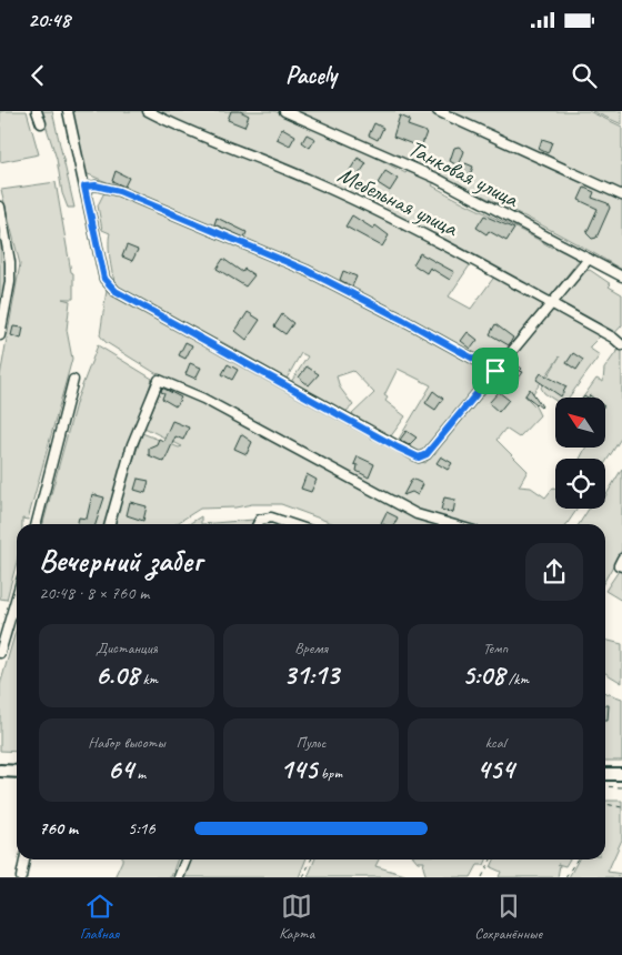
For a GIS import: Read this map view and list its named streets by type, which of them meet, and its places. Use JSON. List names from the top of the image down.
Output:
{
  "streets": {
    "street": ["Танковая улица", "Мебельная улица"]
  },
  "north": "top left",
  "page": {
    "status": "20:48",
    "header": "Pacely",
    "heading": ["Вечерний забег", "20:48 · 8 × 760 m"],
    "stats": [
      ["Дистанция", "6.08 km"],
      ["Время", "31:13"],
      ["Темп", "5:08 /km"],
      ["Набор высоты", "64 m"],
      ["Пульс", "145 bpm"],
      ["kcal", "454"]
    ],
    "list": [
      {
        "name": "760 m",
        "note": "5:16"
      }
    ],
    "tabs": ["Главная", "Карта", "Сохранённые"]
  }
}
